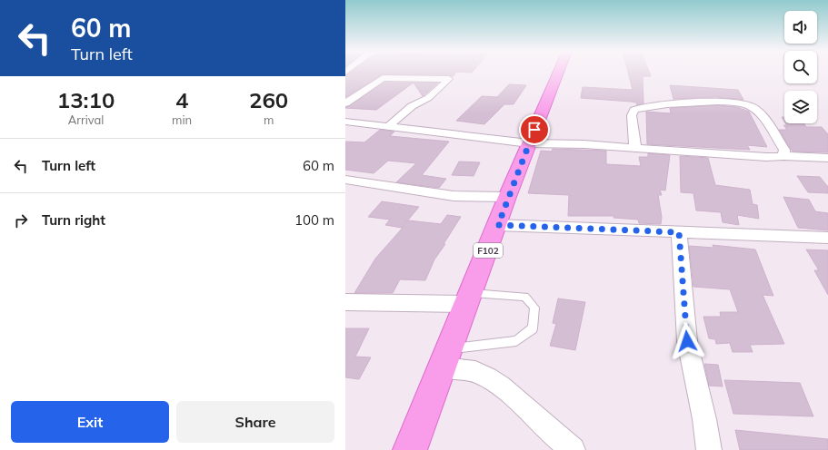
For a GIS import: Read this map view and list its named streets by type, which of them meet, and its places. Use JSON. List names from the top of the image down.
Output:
{
  "streets": {
    "main road": ["F102"]
  },
  "page": {
    "turn": ["60 m", "Turn left"],
    "eta": [
      "13:10",
      "Arrival",
      "4",
      "min",
      "260",
      "m"
    ],
    "list": [
      {
        "name": "Turn left",
        "value": "60 m"
      },
      {
        "name": "Turn right",
        "value": "100 m"
      }
    ],
    "buttons": ["Exit", "Share"]
  }
}
